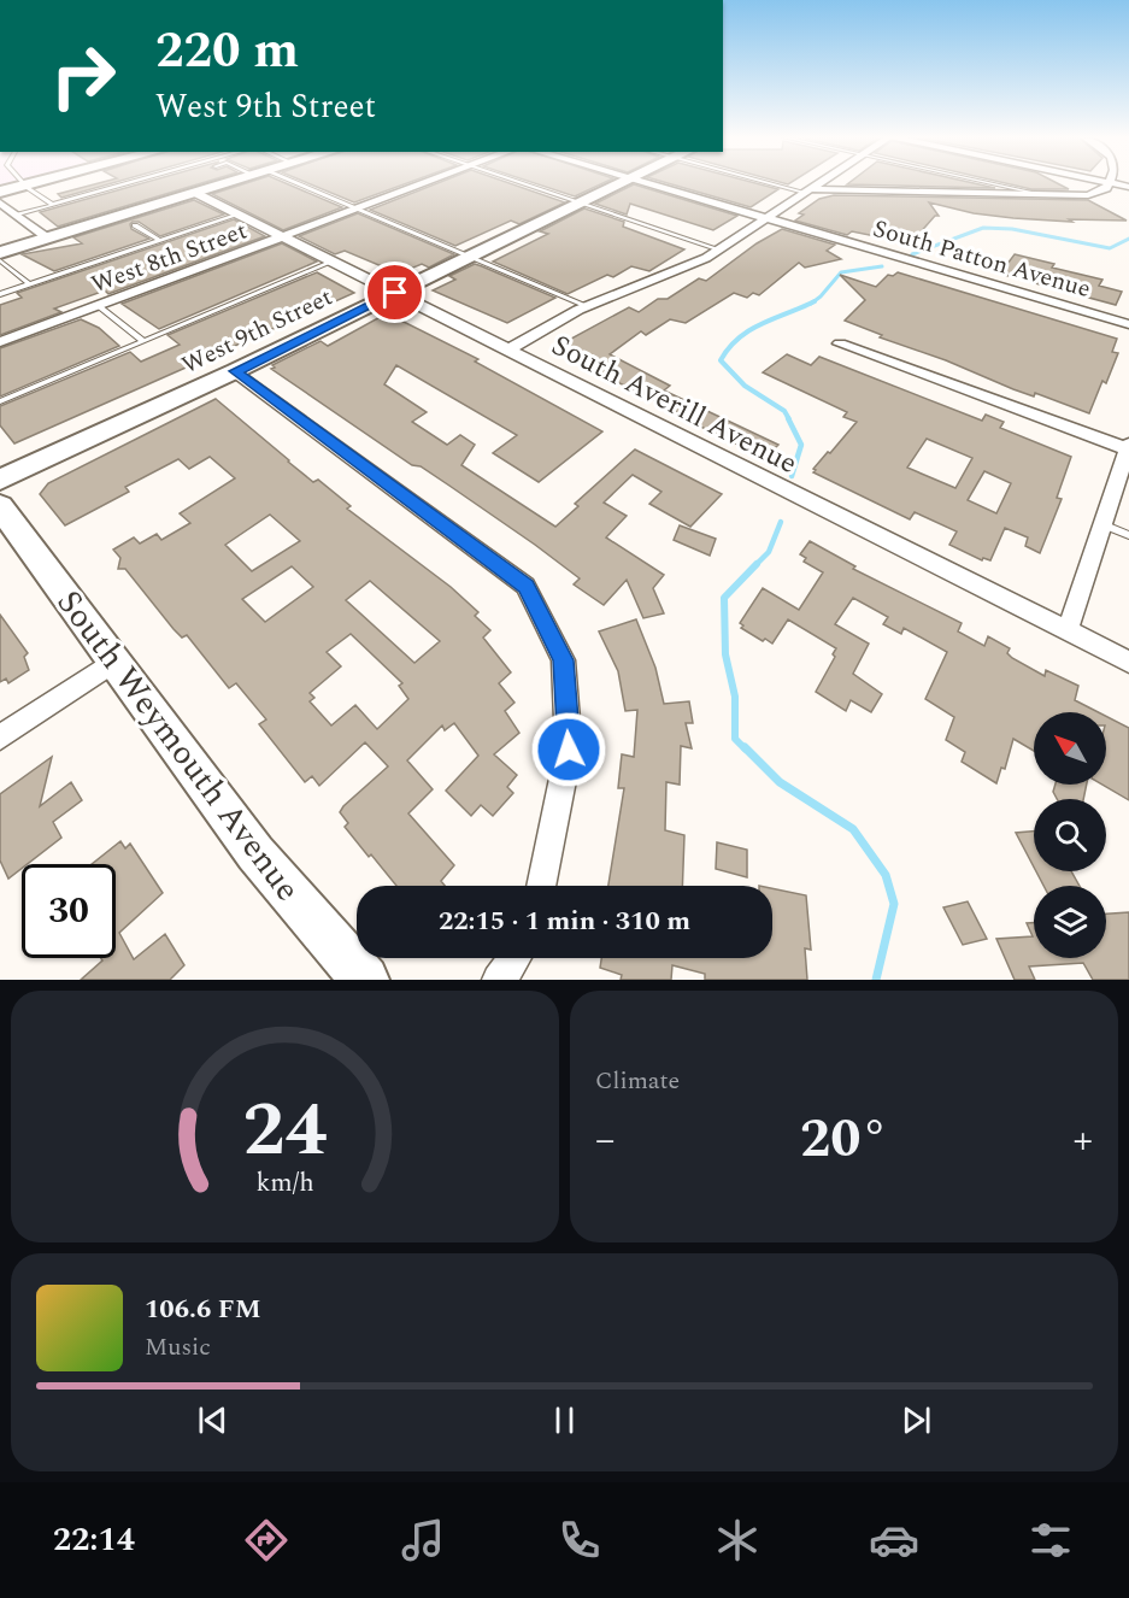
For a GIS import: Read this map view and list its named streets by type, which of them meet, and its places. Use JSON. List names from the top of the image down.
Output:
{
  "streets": {
    "main road": ["West 9th Street", "South Weymouth Avenue"],
    "street": ["West 8th Street", "South Patton Avenue", "South Averill Avenue"]
  },
  "crossings": [
    ["West 8th Street", "South Averill Avenue"],
    ["West 9th Street", "South Averill Avenue"]
  ],
  "north": "top left",
  "page": {
    "turn": ["220 m", "West 9th Street"],
    "limit": "30",
    "trip": "22:15 · 1 min · 310 m",
    "tile": "Climate",
    "heat": ["−", "20°", "+"],
    "song": ["106.6 FM", "Music"],
    "tabs": "22:14",
    "gauge": ["24", "km/h"]
  }
}
